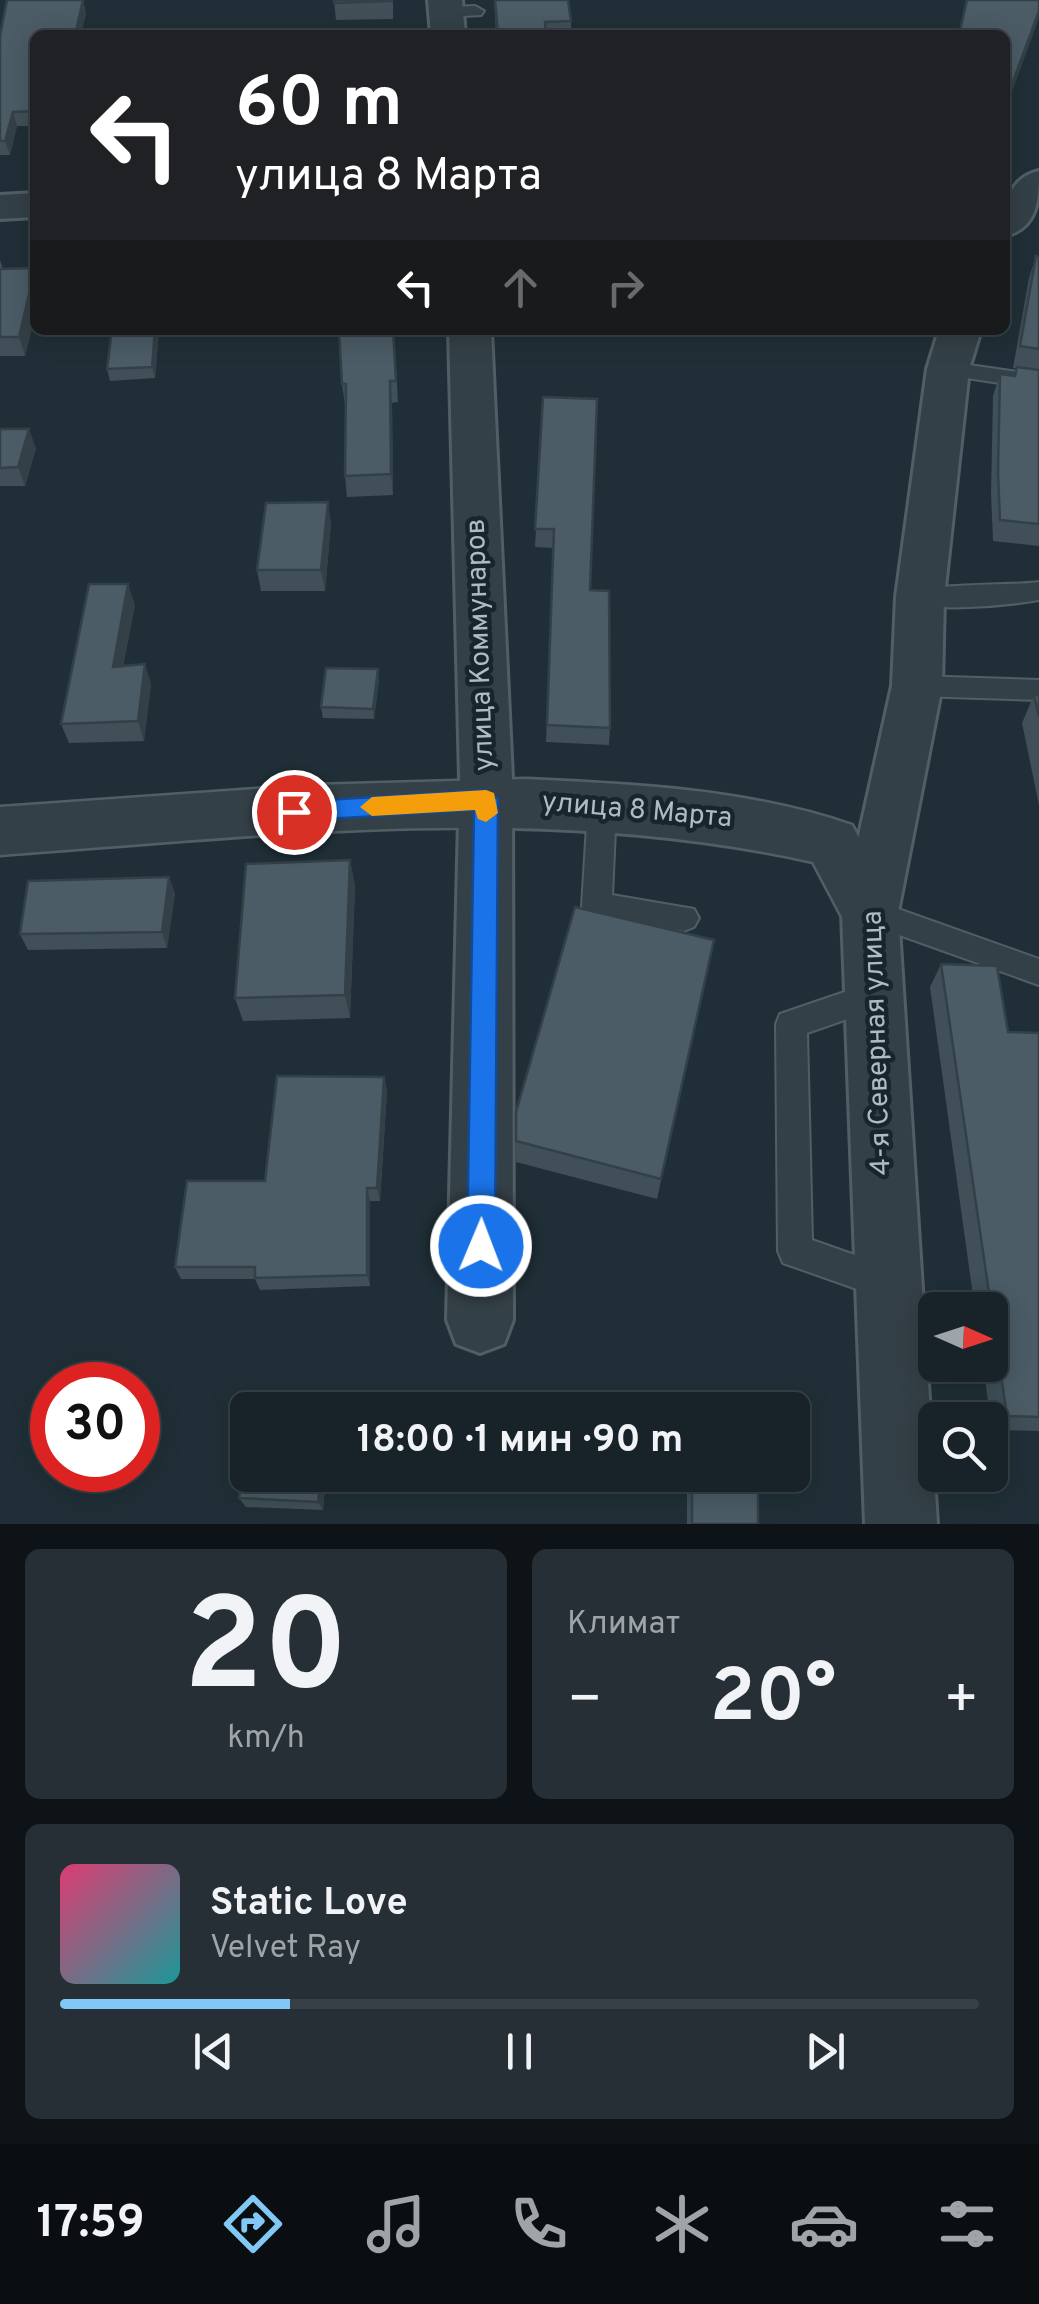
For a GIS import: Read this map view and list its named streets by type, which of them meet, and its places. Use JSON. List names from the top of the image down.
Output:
{
  "streets": {
    "street": ["улица Коммунаров", "улица 8 Марта", "4-я Северная улица"]
  },
  "crossings": [
    ["улица Коммунаров", "улица 8 Марта"]
  ],
  "north": "right",
  "page": {
    "turn": ["60 m", "улица 8 Марта"],
    "limit": "30",
    "trip": "18:00 · 1 мин · 90 m",
    "tile": [
      ["20", "km/h"],
      "Климат"
    ],
    "heat": ["−", "20°", "+"],
    "song": ["Static Love", "Velvet Ray"],
    "tabs": "17:59"
  }
}
